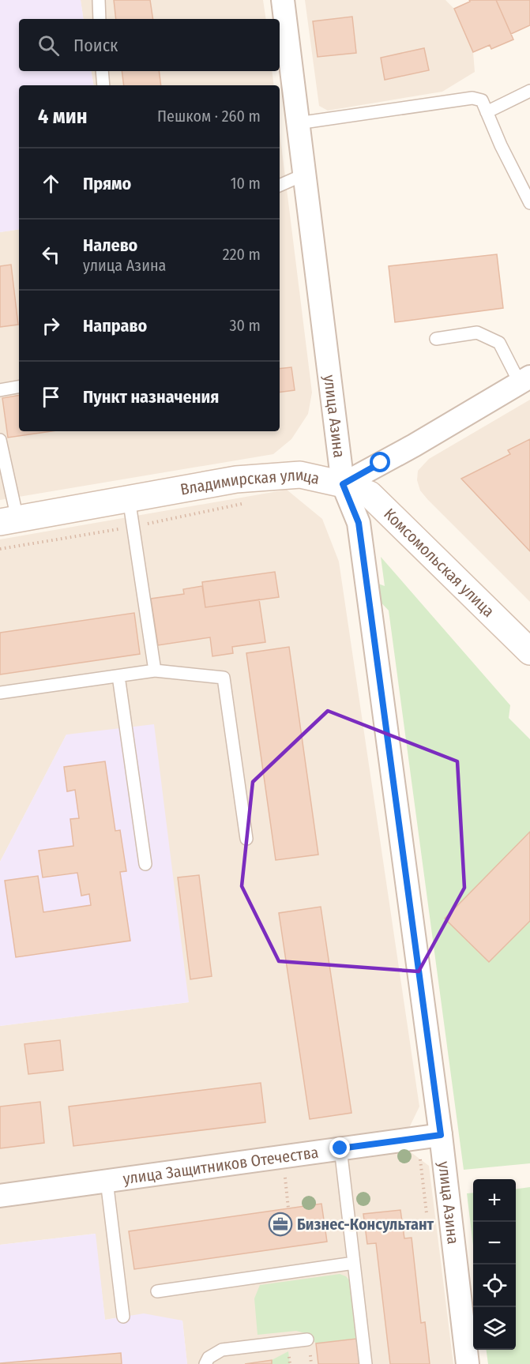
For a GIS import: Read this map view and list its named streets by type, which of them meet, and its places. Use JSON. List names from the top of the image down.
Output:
{
  "streets": {
    "main road": ["Владимирская улица", "Комсомольская улица"],
    "street": ["улица Азина", "улица Защитников Отечества"]
  },
  "crossings": [
    ["улица Азина", "Владимирская улица"],
    ["улица Азина", "Комсомольская улица"],
    ["улица Азина", "улица Защитников Отечества"],
    ["Владимирская улица", "Комсомольская улица"]
  ],
  "places": {
    "office": ["Бизнес-Консультант"]
  },
  "page": {
    "search": "Поиск",
    "heading": ["4 мин", "Пешком · 260 m"],
    "list": [
      ["Прямо", "10 m"],
      ["Налево", "улица Азина", "220 m"],
      ["Направо", "30 m"],
      "Пункт назначения"
    ],
    "map_buttons": ["+", "−"]
  }
}
